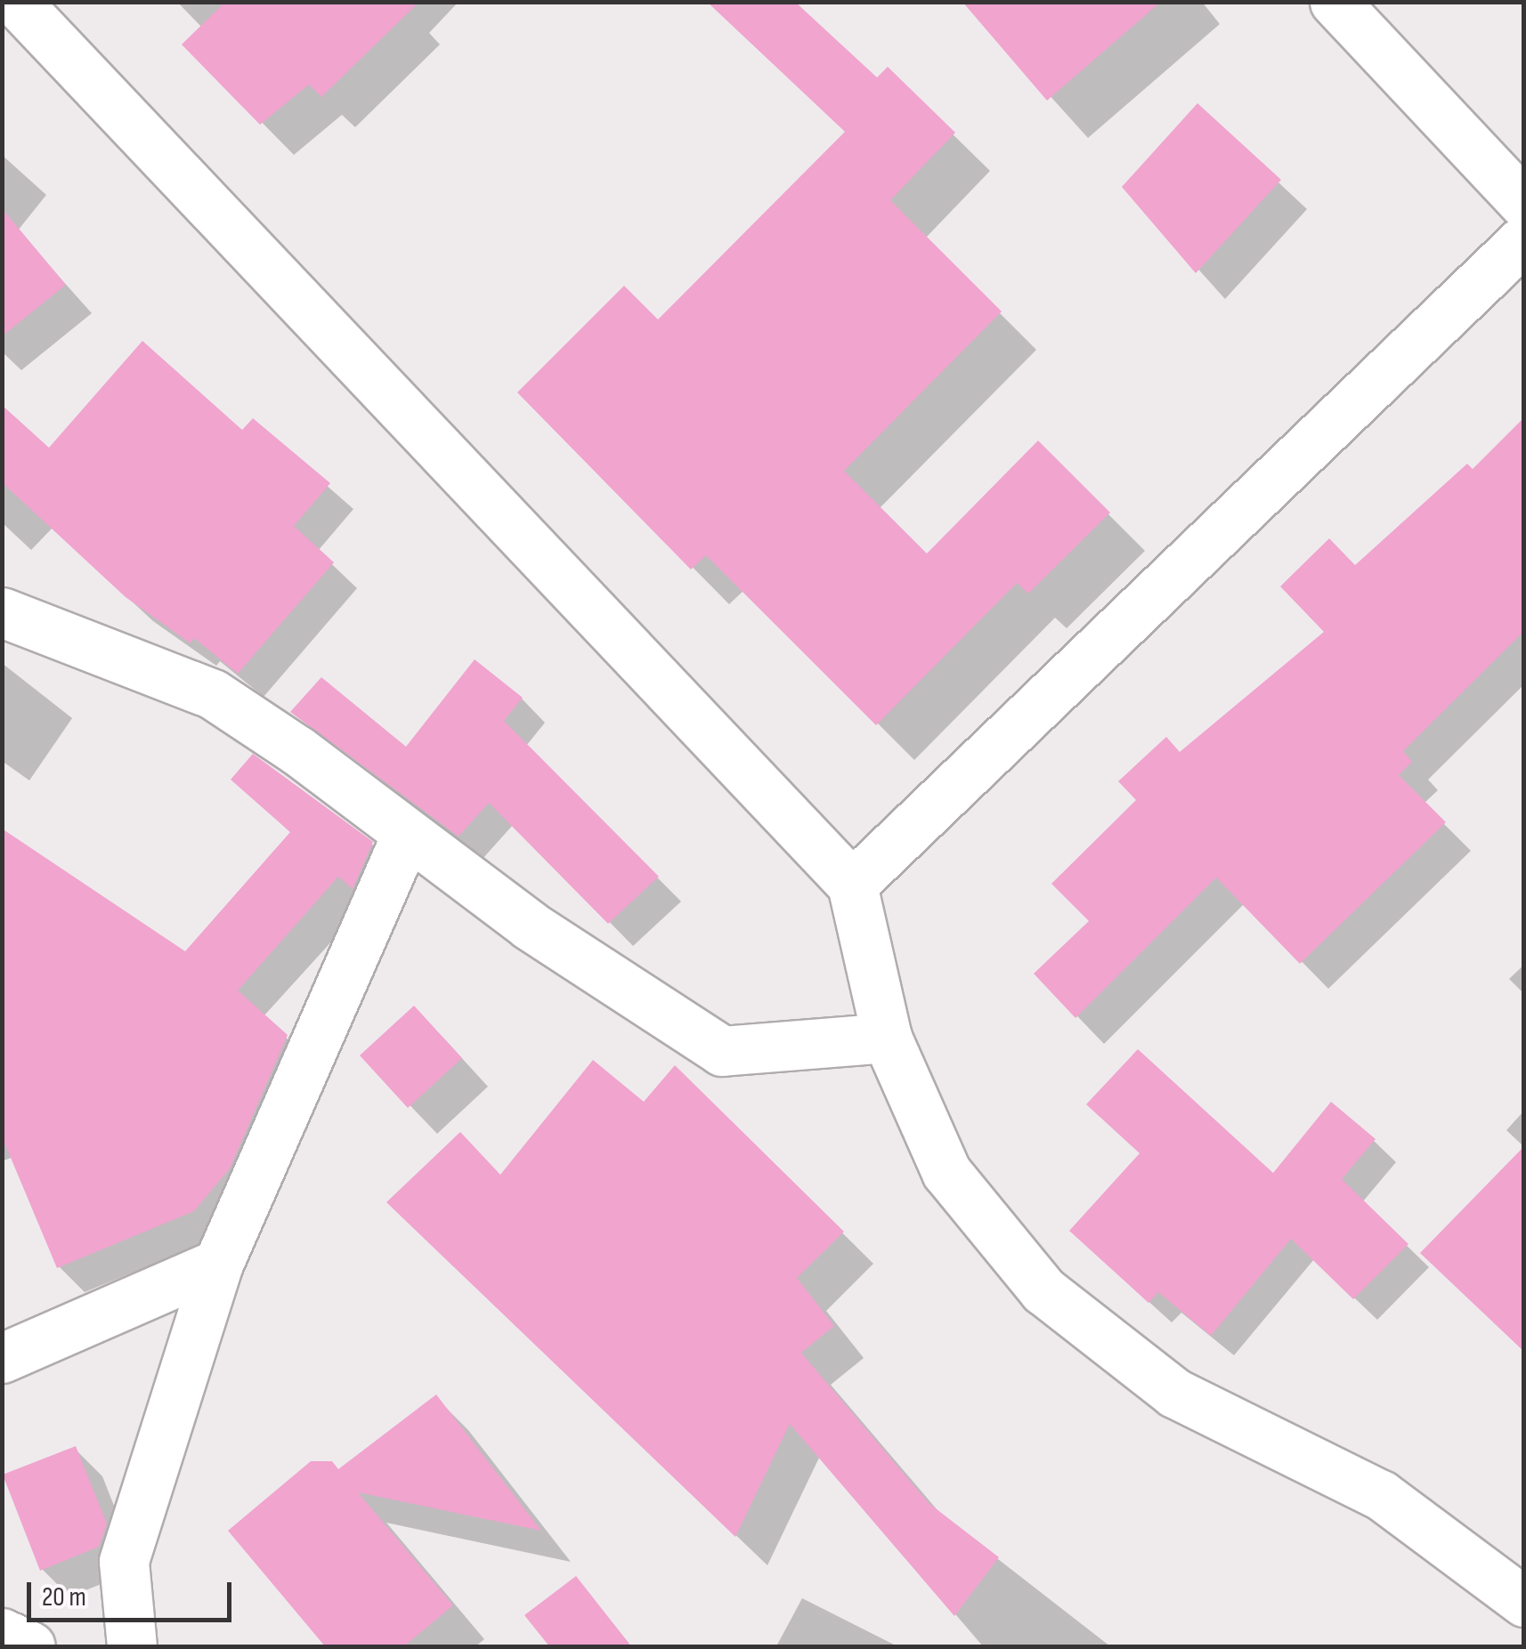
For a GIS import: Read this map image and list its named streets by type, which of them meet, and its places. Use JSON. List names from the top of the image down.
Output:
{
  "scale_bar": "20 m"
}
